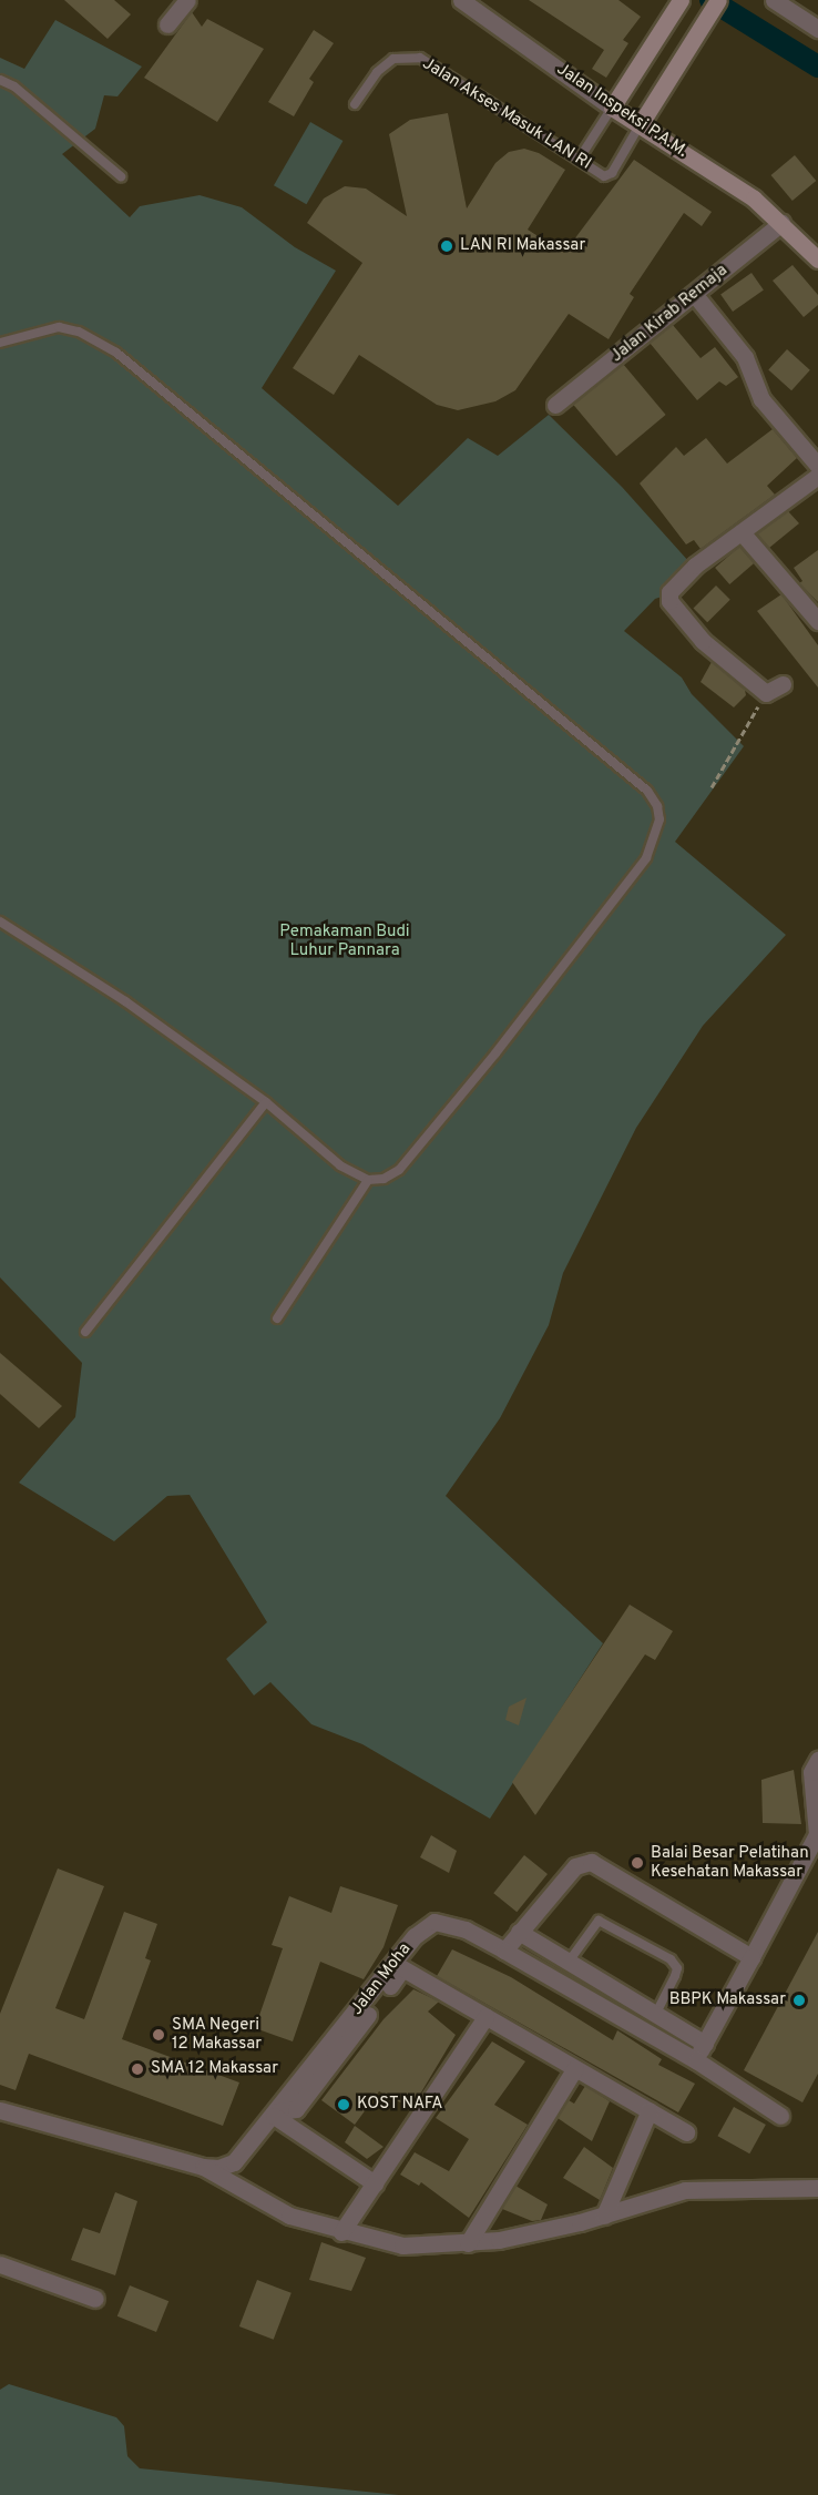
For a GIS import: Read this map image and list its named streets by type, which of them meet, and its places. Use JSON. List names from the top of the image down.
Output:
{
  "streets": {
    "street": [
      "Jalan Inspeksi P.A.M.",
      "Jalan Akses Masuk LAN RI",
      "Jalan Kirab Remaja",
      "Jalan Moha"
    ]
  },
  "crossings": [
    ["Jalan Inspeksi P.A.M.", "Jalan Akses Masuk LAN RI"],
    ["Jalan Inspeksi P.A.M.", "Jalan Kirab Remaja"]
  ],
  "parks": ["Pemakaman Budi Luhur Pannara"],
  "places": [
    "LAN RI Makassar",
    "Balai Besar Pelatihan Kesehatan Makassar",
    "BBPK Makassar",
    "SMA Negeri 12 Makassar",
    "SMA 12 Makassar",
    "KOST NAFA"
  ]
}
